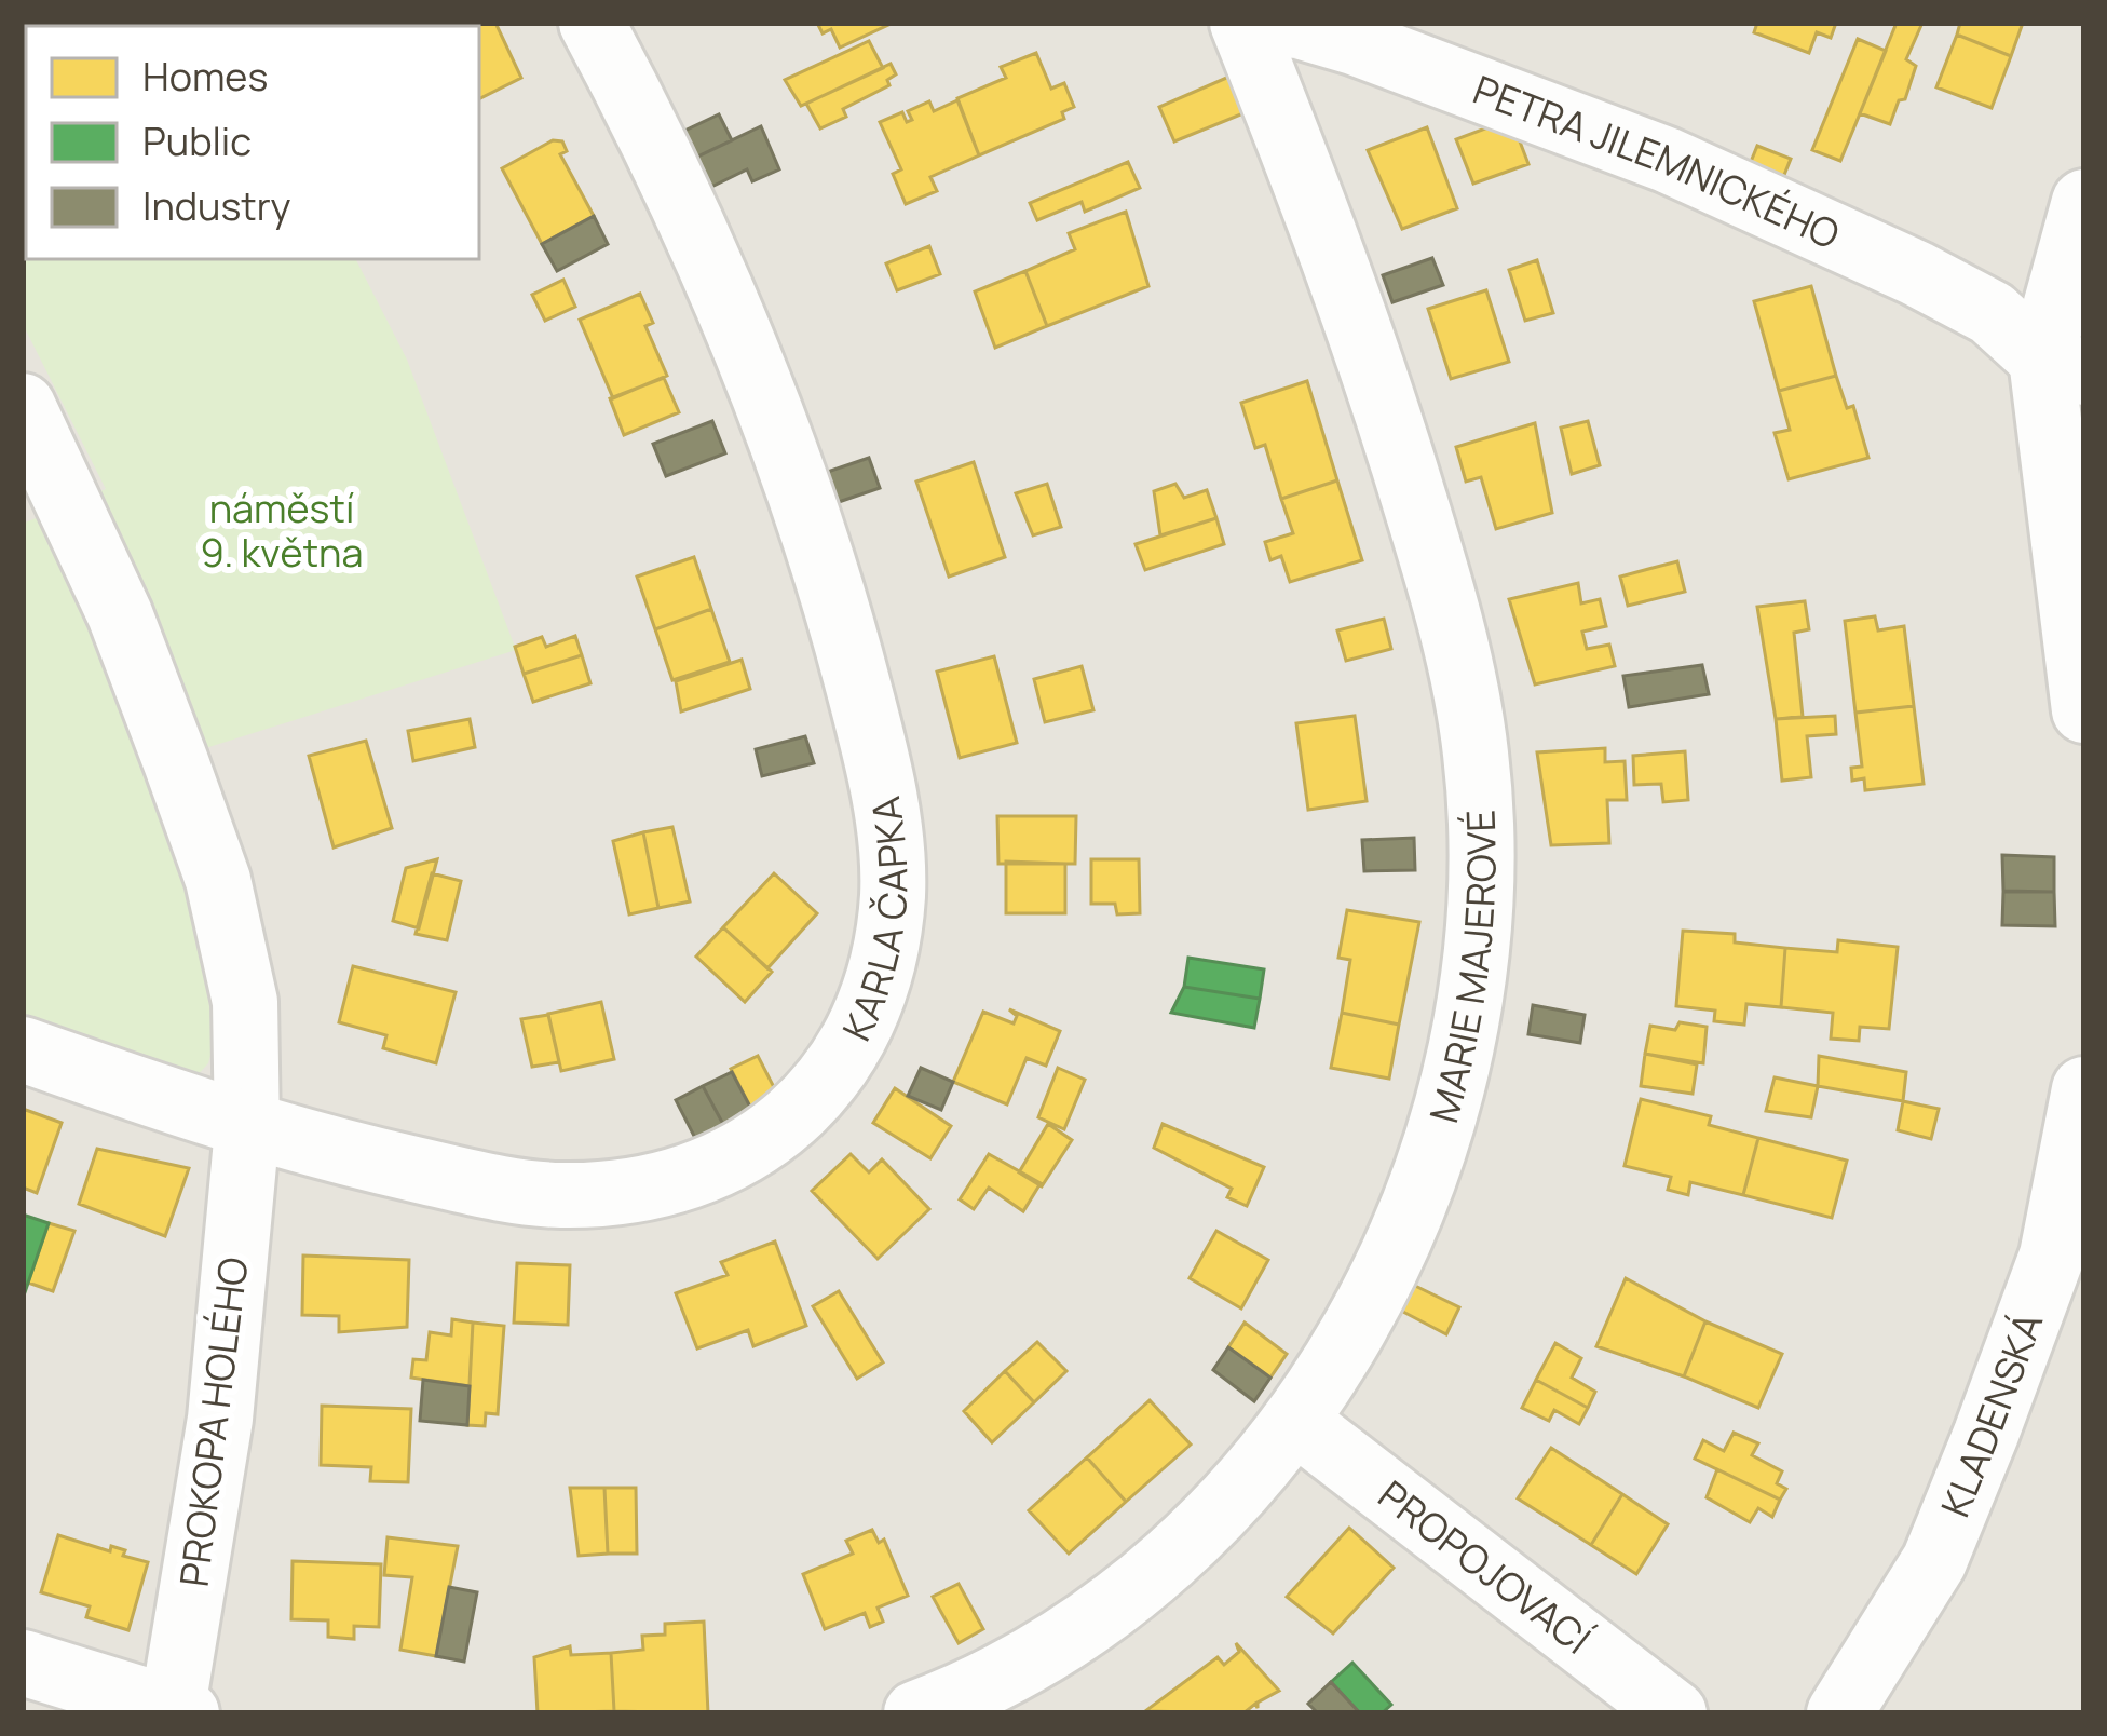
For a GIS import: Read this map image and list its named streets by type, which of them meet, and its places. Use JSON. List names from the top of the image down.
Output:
{
  "streets": {
    "street": [
      "PETRA JILEMNICKÉHO",
      "KARLA ČAPKA",
      "MARIE MAJEROVÉ",
      "KLADENSKÁ",
      "PROKOPA HOLÉHO",
      "PROPOJOVACÍ"
    ]
  },
  "crossings": [
    ["PETRA JILEMNICKÉHO", "MARIE MAJEROVÉ"],
    ["KARLA ČAPKA", "PROKOPA HOLÉHO"],
    ["MARIE MAJEROVÉ", "PROPOJOVACÍ"]
  ],
  "parks": ["náměstí 9. května"],
  "legend": ["Homes", "Public", "Industry"]
}
